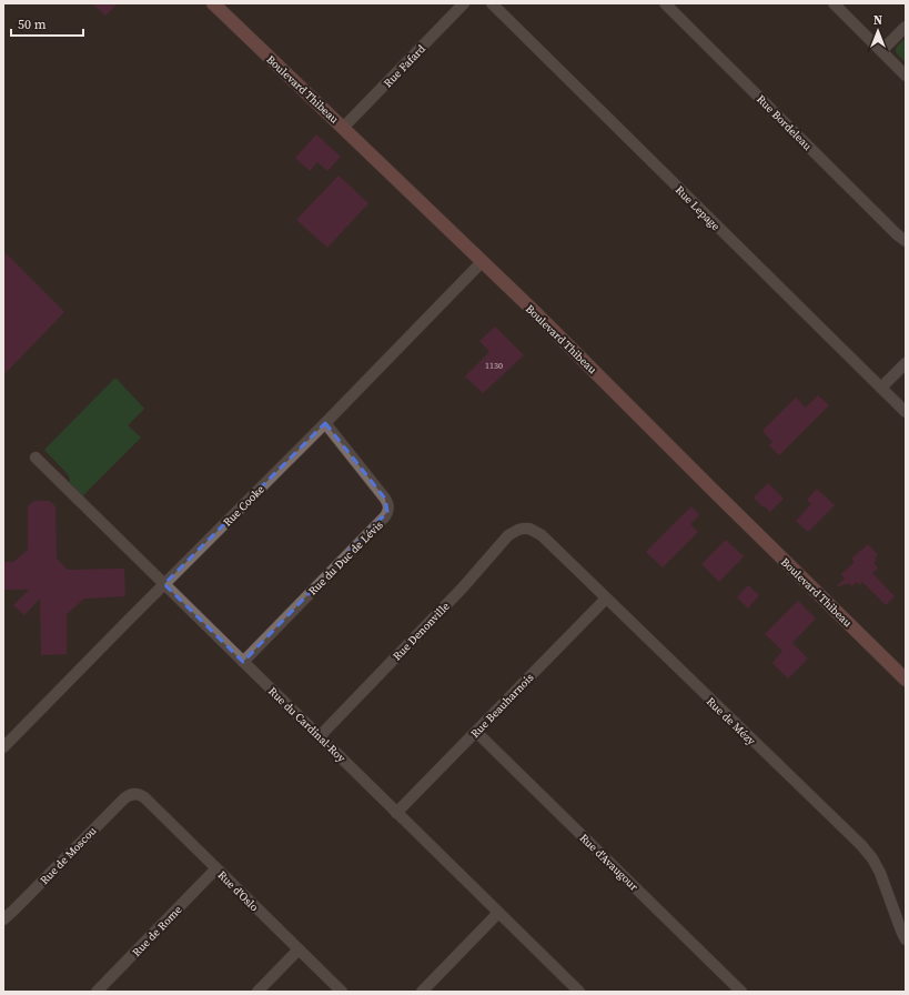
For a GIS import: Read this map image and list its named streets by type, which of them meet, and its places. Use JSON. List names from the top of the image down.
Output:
{
  "streets": {
    "main road": ["Boulevard Thibeau"],
    "street": [
      "Rue Fafard",
      "Rue Bordeleau",
      "Rue Lepage",
      "Rue Cooke",
      "Rue du Duc de Lévis",
      "Rue Denonville",
      "Rue Beauharnois",
      "Rue de Mézy",
      "Rue du Cardinal-Roy",
      "Rue de Moscou",
      "Rue d'Avaugour",
      "Rue d'Oslo",
      "Rue de Rome"
    ]
  },
  "crossings": [
    ["Rue Fafard", "Boulevard Thibeau"],
    ["Boulevard Thibeau", "Rue Cooke"],
    ["Rue Cooke", "Rue du Duc de Lévis"],
    ["Rue Cooke", "Rue du Cardinal-Roy"],
    ["Rue du Duc de Lévis", "Rue du Cardinal-Roy"],
    ["Rue Denonville", "Rue de Mézy"],
    ["Rue Denonville", "Rue du Cardinal-Roy"],
    ["Rue Beauharnois", "Rue de Mézy"],
    ["Rue Beauharnois", "Rue du Cardinal-Roy"],
    ["Rue Beauharnois", "Rue d'Avaugour"],
    ["Rue de Moscou", "Rue d'Oslo"],
    ["Rue d'Oslo", "Rue de Rome"]
  ],
  "house_numbers": ["1130"],
  "scale_bar": "50 m",
  "north": "top"
}
